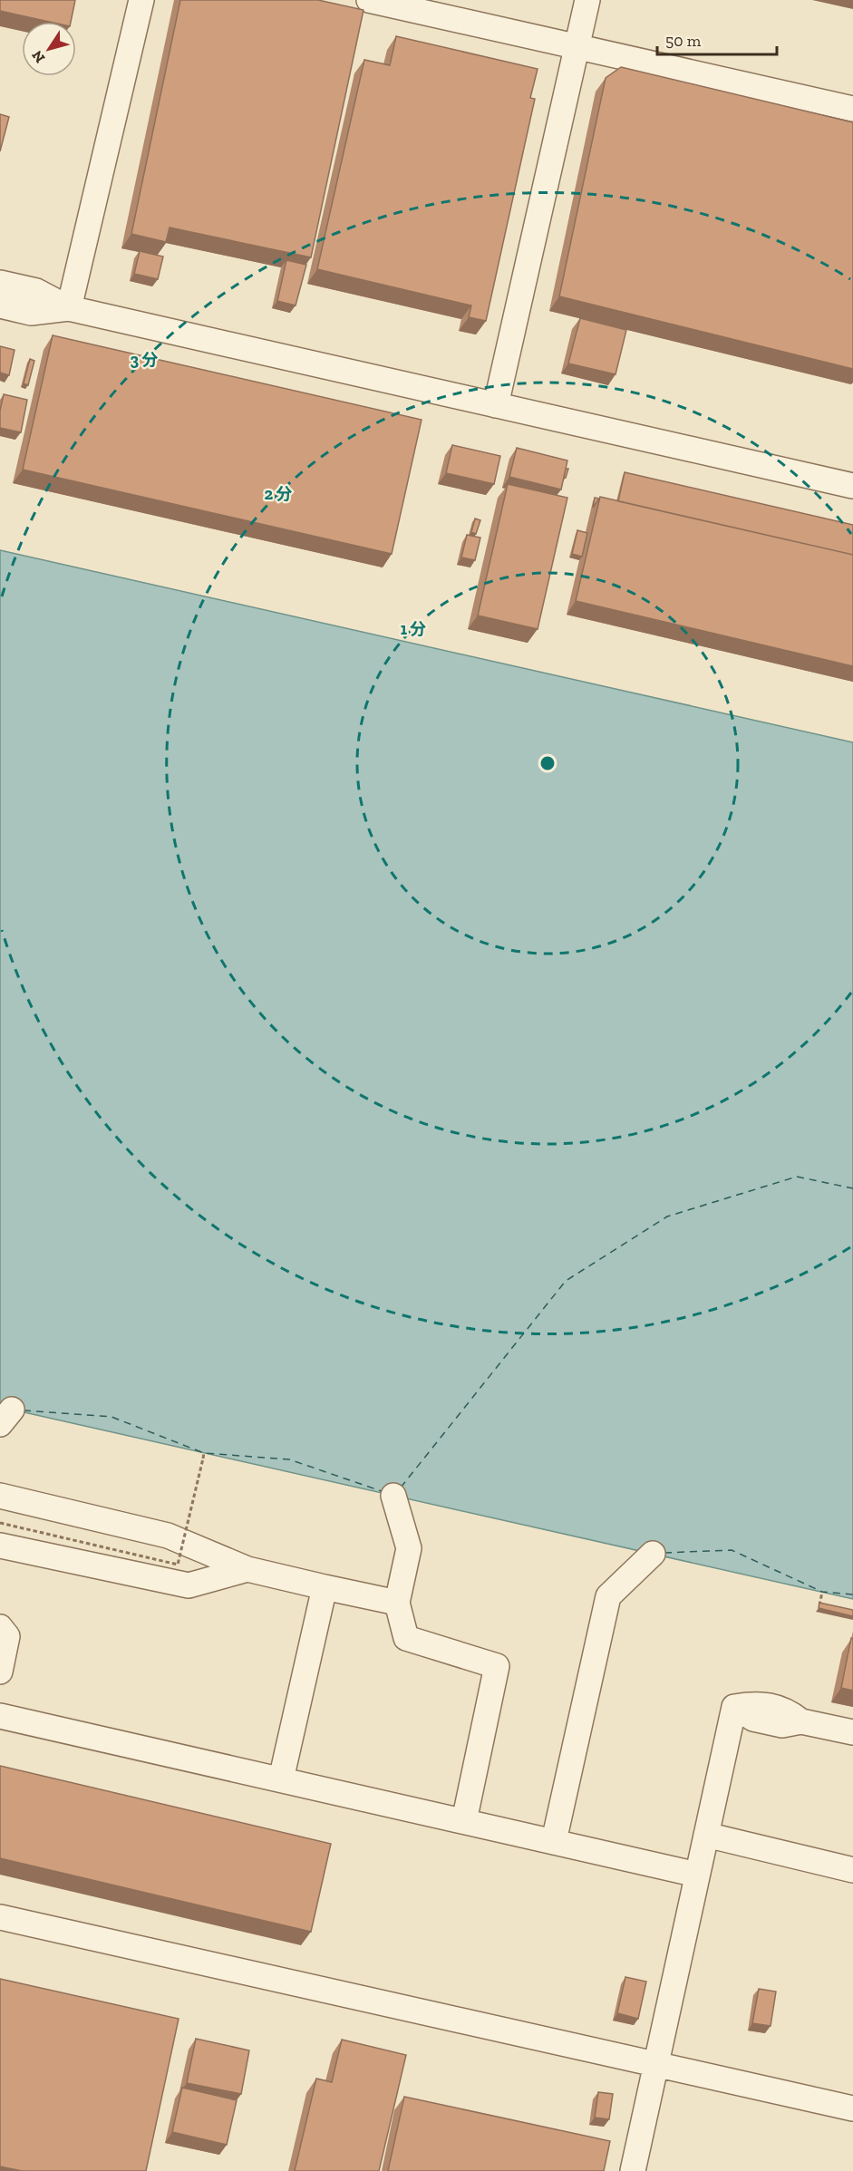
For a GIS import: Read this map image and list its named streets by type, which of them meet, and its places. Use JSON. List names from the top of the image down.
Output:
{
  "scale_bar": "50 m",
  "north": "bottom left",
  "rings": ["3 分", "2 分", "1 分"]
}
